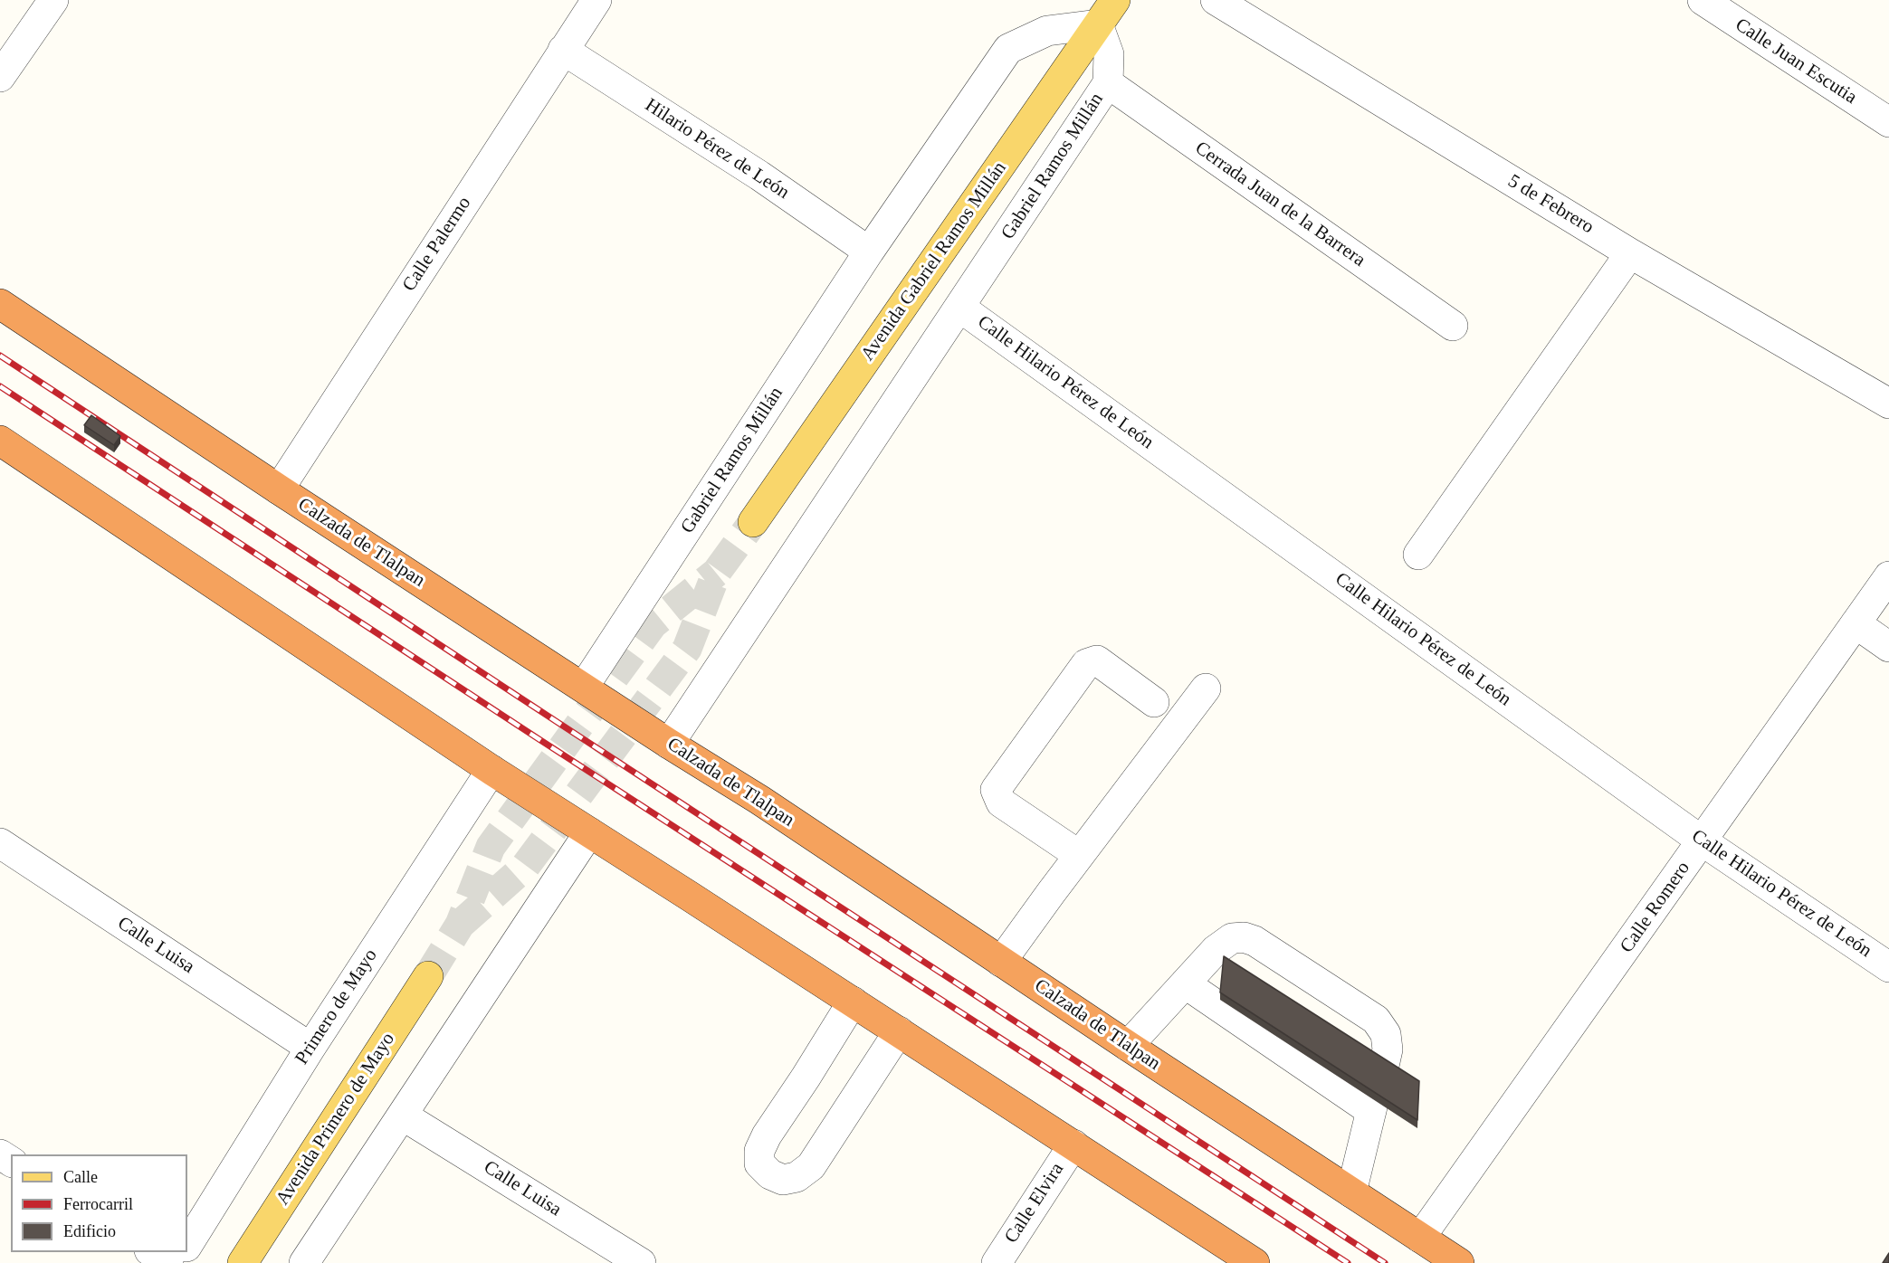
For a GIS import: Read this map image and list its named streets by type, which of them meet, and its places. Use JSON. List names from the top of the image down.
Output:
{
  "streets": {
    "highway": ["Calzada de Tlalpan"],
    "main road": ["Avenida Gabriel Ramos Millán", "Avenida Primero de Mayo"],
    "street": [
      "Calle Juan Escutia",
      "Hilario Pérez de León",
      "Gabriel Ramos Millán",
      "Cerrada Juan de la Barrera",
      "5 de Febrero",
      "Calle Palermo",
      "Calle Hilario Pérez de León",
      "Calle Romero",
      "Calle Luisa",
      "Primero de Mayo",
      "Calle Elvira"
    ]
  },
  "crossings": [
    ["Hilario Pérez de León", "Gabriel Ramos Millán"],
    ["Hilario Pérez de León", "Calle Palermo"],
    ["Gabriel Ramos Millán", "Cerrada Juan de la Barrera"],
    ["Gabriel Ramos Millán", "Avenida Gabriel Ramos Millán"],
    ["Gabriel Ramos Millán", "Calle Hilario Pérez de León"],
    ["Gabriel Ramos Millán", "Calzada de Tlalpan"],
    ["Calle Palermo", "Calzada de Tlalpan"],
    ["Calle Hilario Pérez de León", "Calle Romero"],
    ["Calzada de Tlalpan", "Calle Romero"],
    ["Calle Luisa", "Primero de Mayo"]
  ],
  "legend": ["Calle", "Ferrocarril", "Edificio"]
}
